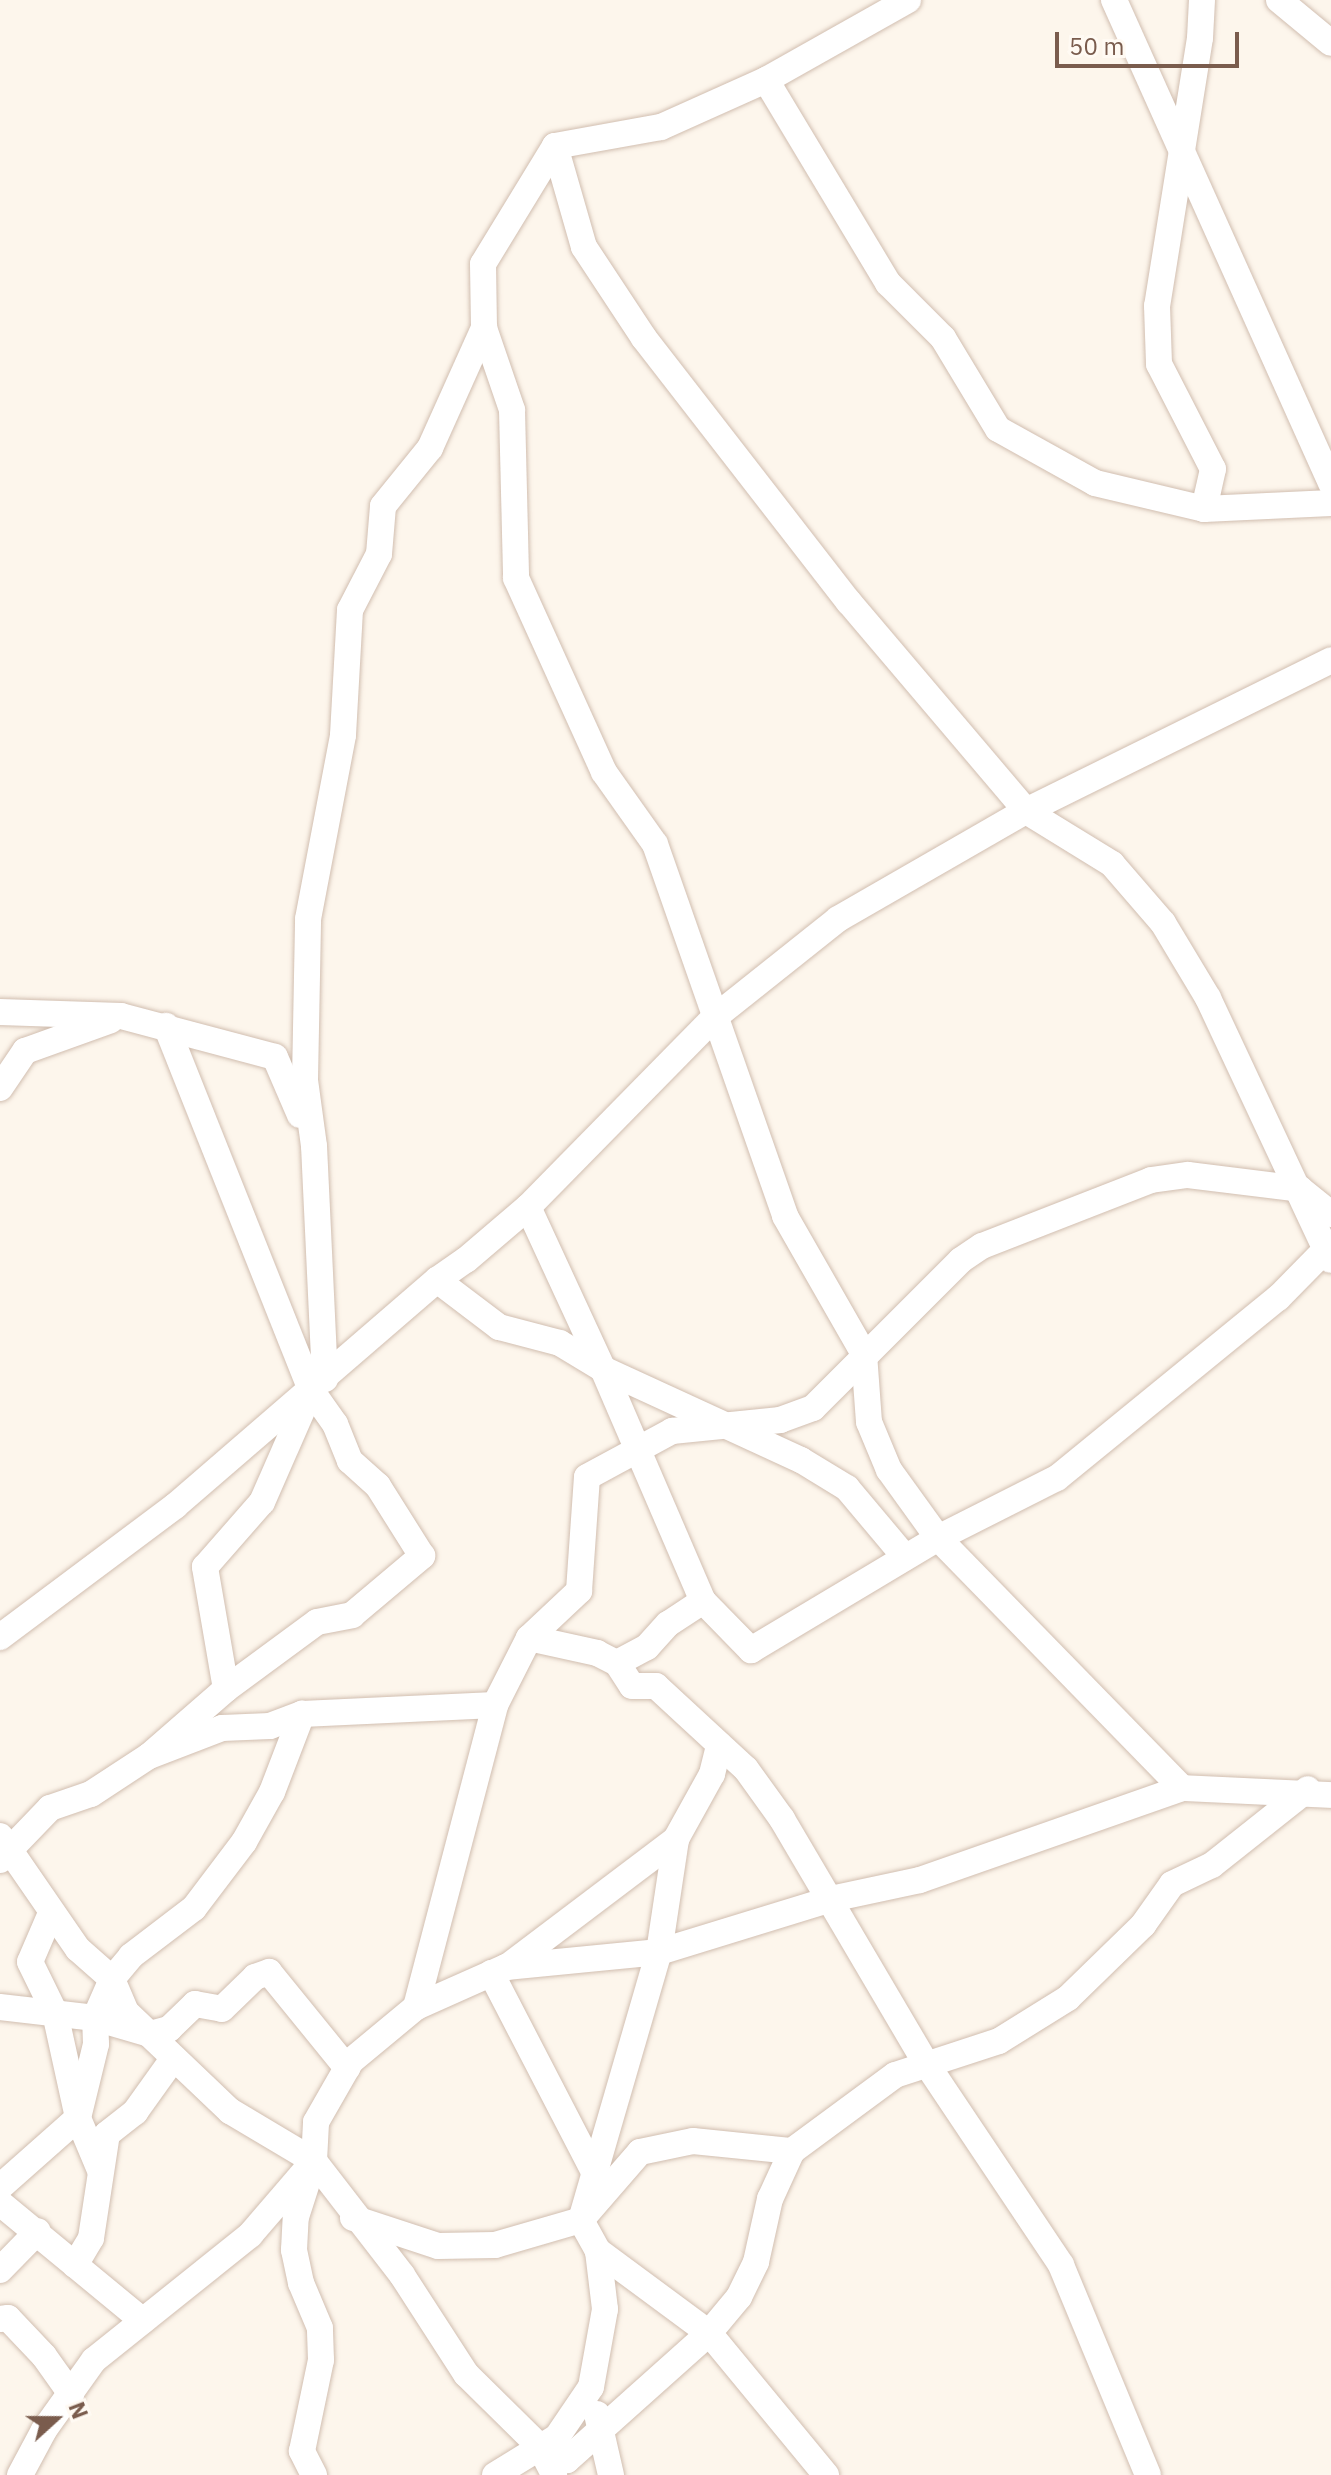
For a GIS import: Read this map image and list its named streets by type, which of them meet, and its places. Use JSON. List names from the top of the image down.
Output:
{
  "scale_bar": "50 m",
  "north": "right"
}
